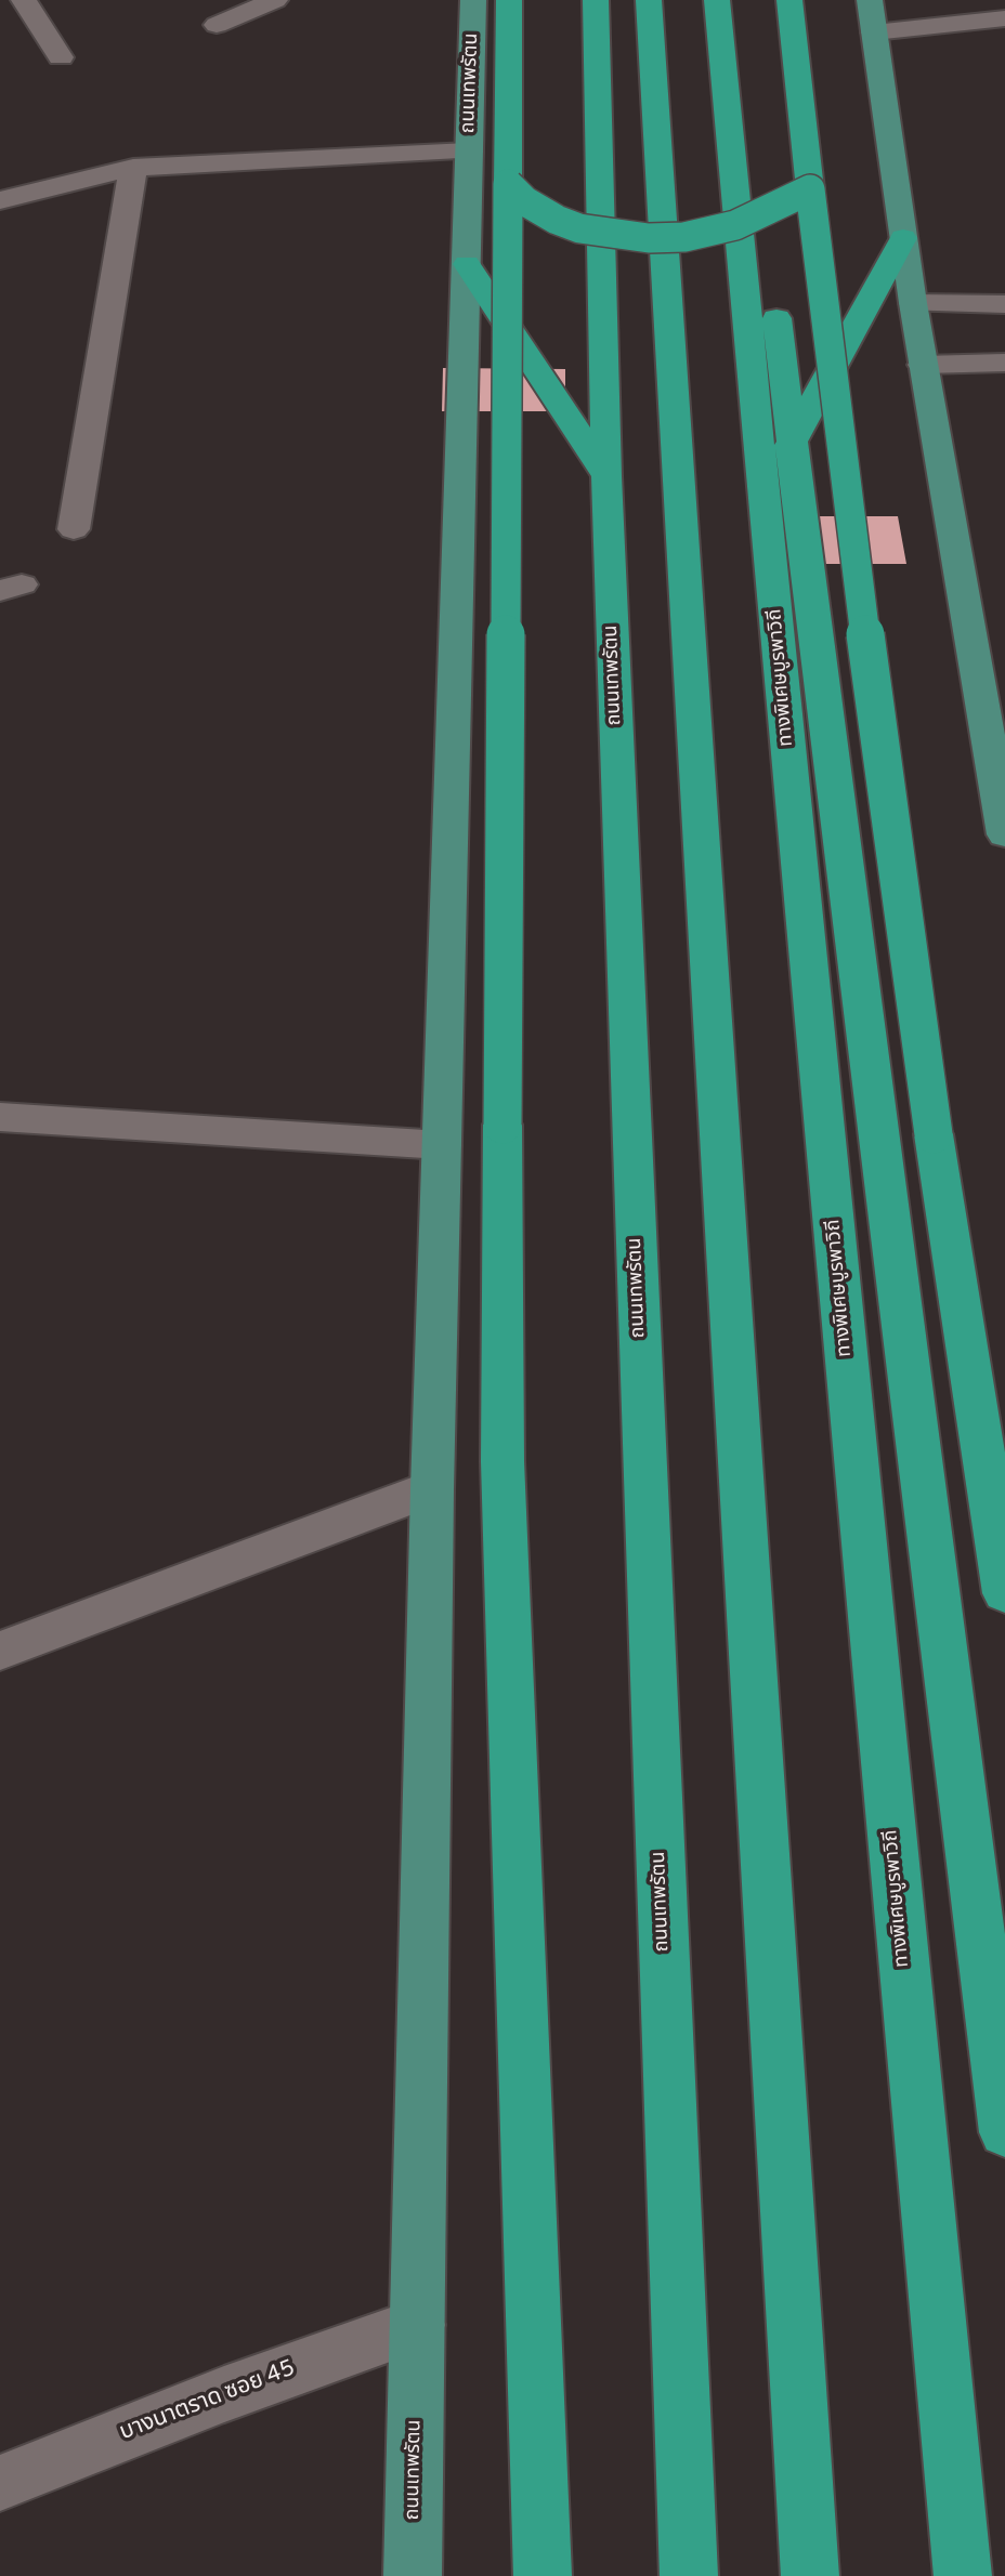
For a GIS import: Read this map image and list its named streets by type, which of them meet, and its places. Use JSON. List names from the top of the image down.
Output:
{
  "streets": {
    "highway": ["ถนนเทพรัตน", "ทางพิเศษบูรพาวิถี"],
    "street": ["บางนาตราด ซอย 45"]
  },
  "crossings": [
    ["ถนนเทพรัตน", "บางนาตราด ซอย 45"]
  ]
}
